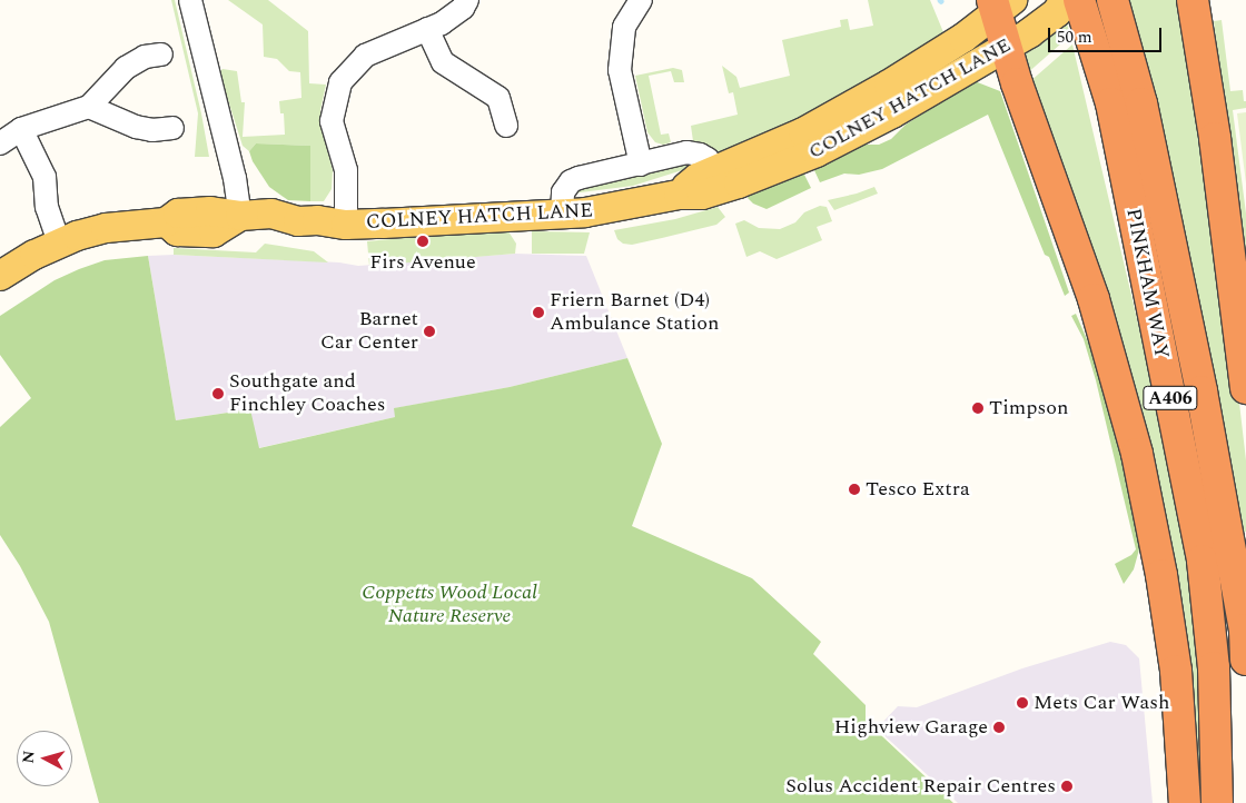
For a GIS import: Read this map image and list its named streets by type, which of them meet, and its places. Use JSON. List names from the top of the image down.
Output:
{
  "streets": {
    "highway": ["PINKHAM WAY", "A406"],
    "main road": ["COLNEY HATCH LANE"]
  },
  "parks": ["Coppetts Wood Local Nature Reserve"],
  "places": [
    "Firs Avenue",
    "Friern Barnet (D4) Ambulance Station",
    "Barnet Car Center",
    "Southgate and Finchley Coaches",
    "Timpson",
    "Tesco Extra",
    "Mets Car Wash",
    "Highview Garage",
    "Solus Accident Repair Centres"
  ],
  "scale_bar": "50 m",
  "north": "left"
}
